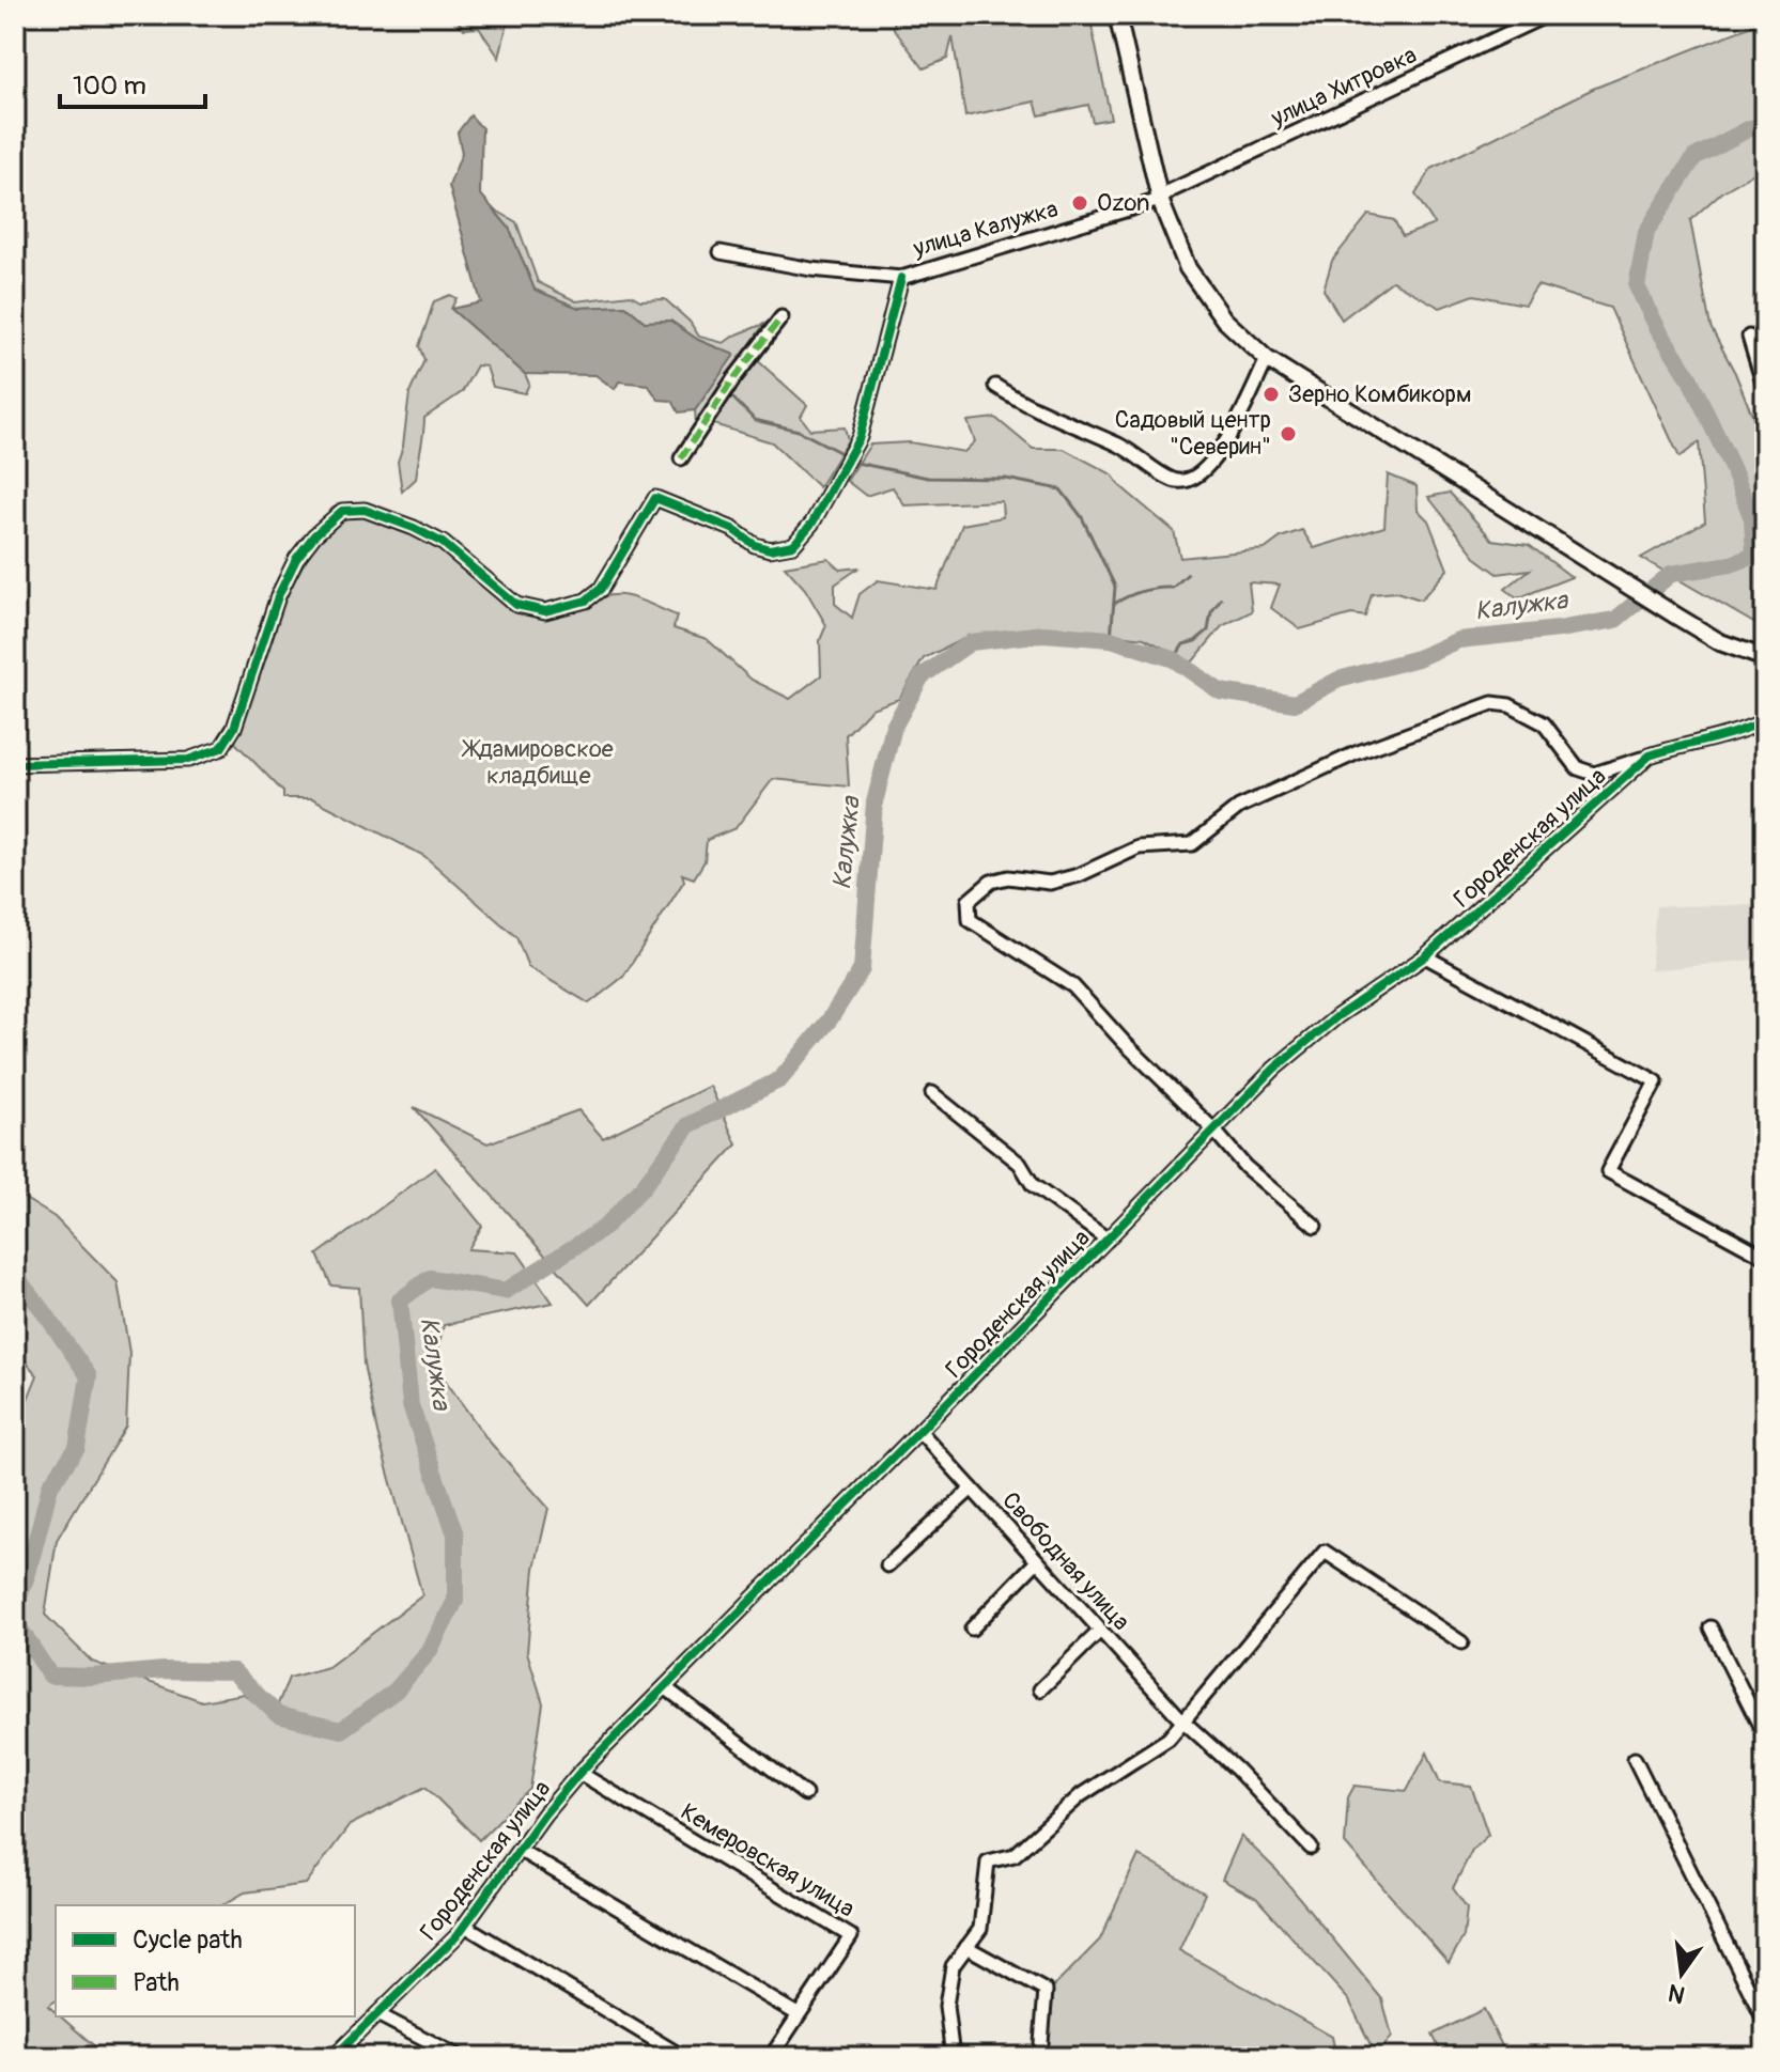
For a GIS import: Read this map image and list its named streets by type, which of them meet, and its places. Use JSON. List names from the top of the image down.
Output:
{
  "streets": {
    "street": [
      "улица Хитровка",
      "улица Калужка",
      "Городенская улица",
      "Свободная улица",
      "Кемеровская улица"
    ]
  },
  "crossings": [
    ["улица Хитровка", "улица Калужка"],
    ["Городенская улица", "Свободная улица"],
    ["Городенская улица", "Кемеровская улица"]
  ],
  "water": ["Калужка"],
  "parks": ["Ждамировское кладбище"],
  "places": ["Ozon", "Зерно Комбикорм", "Садовый центр \"Северин\""],
  "legend": ["Cycle path", "Path"],
  "scale_bar": "100 m",
  "north": "bottom"
}
